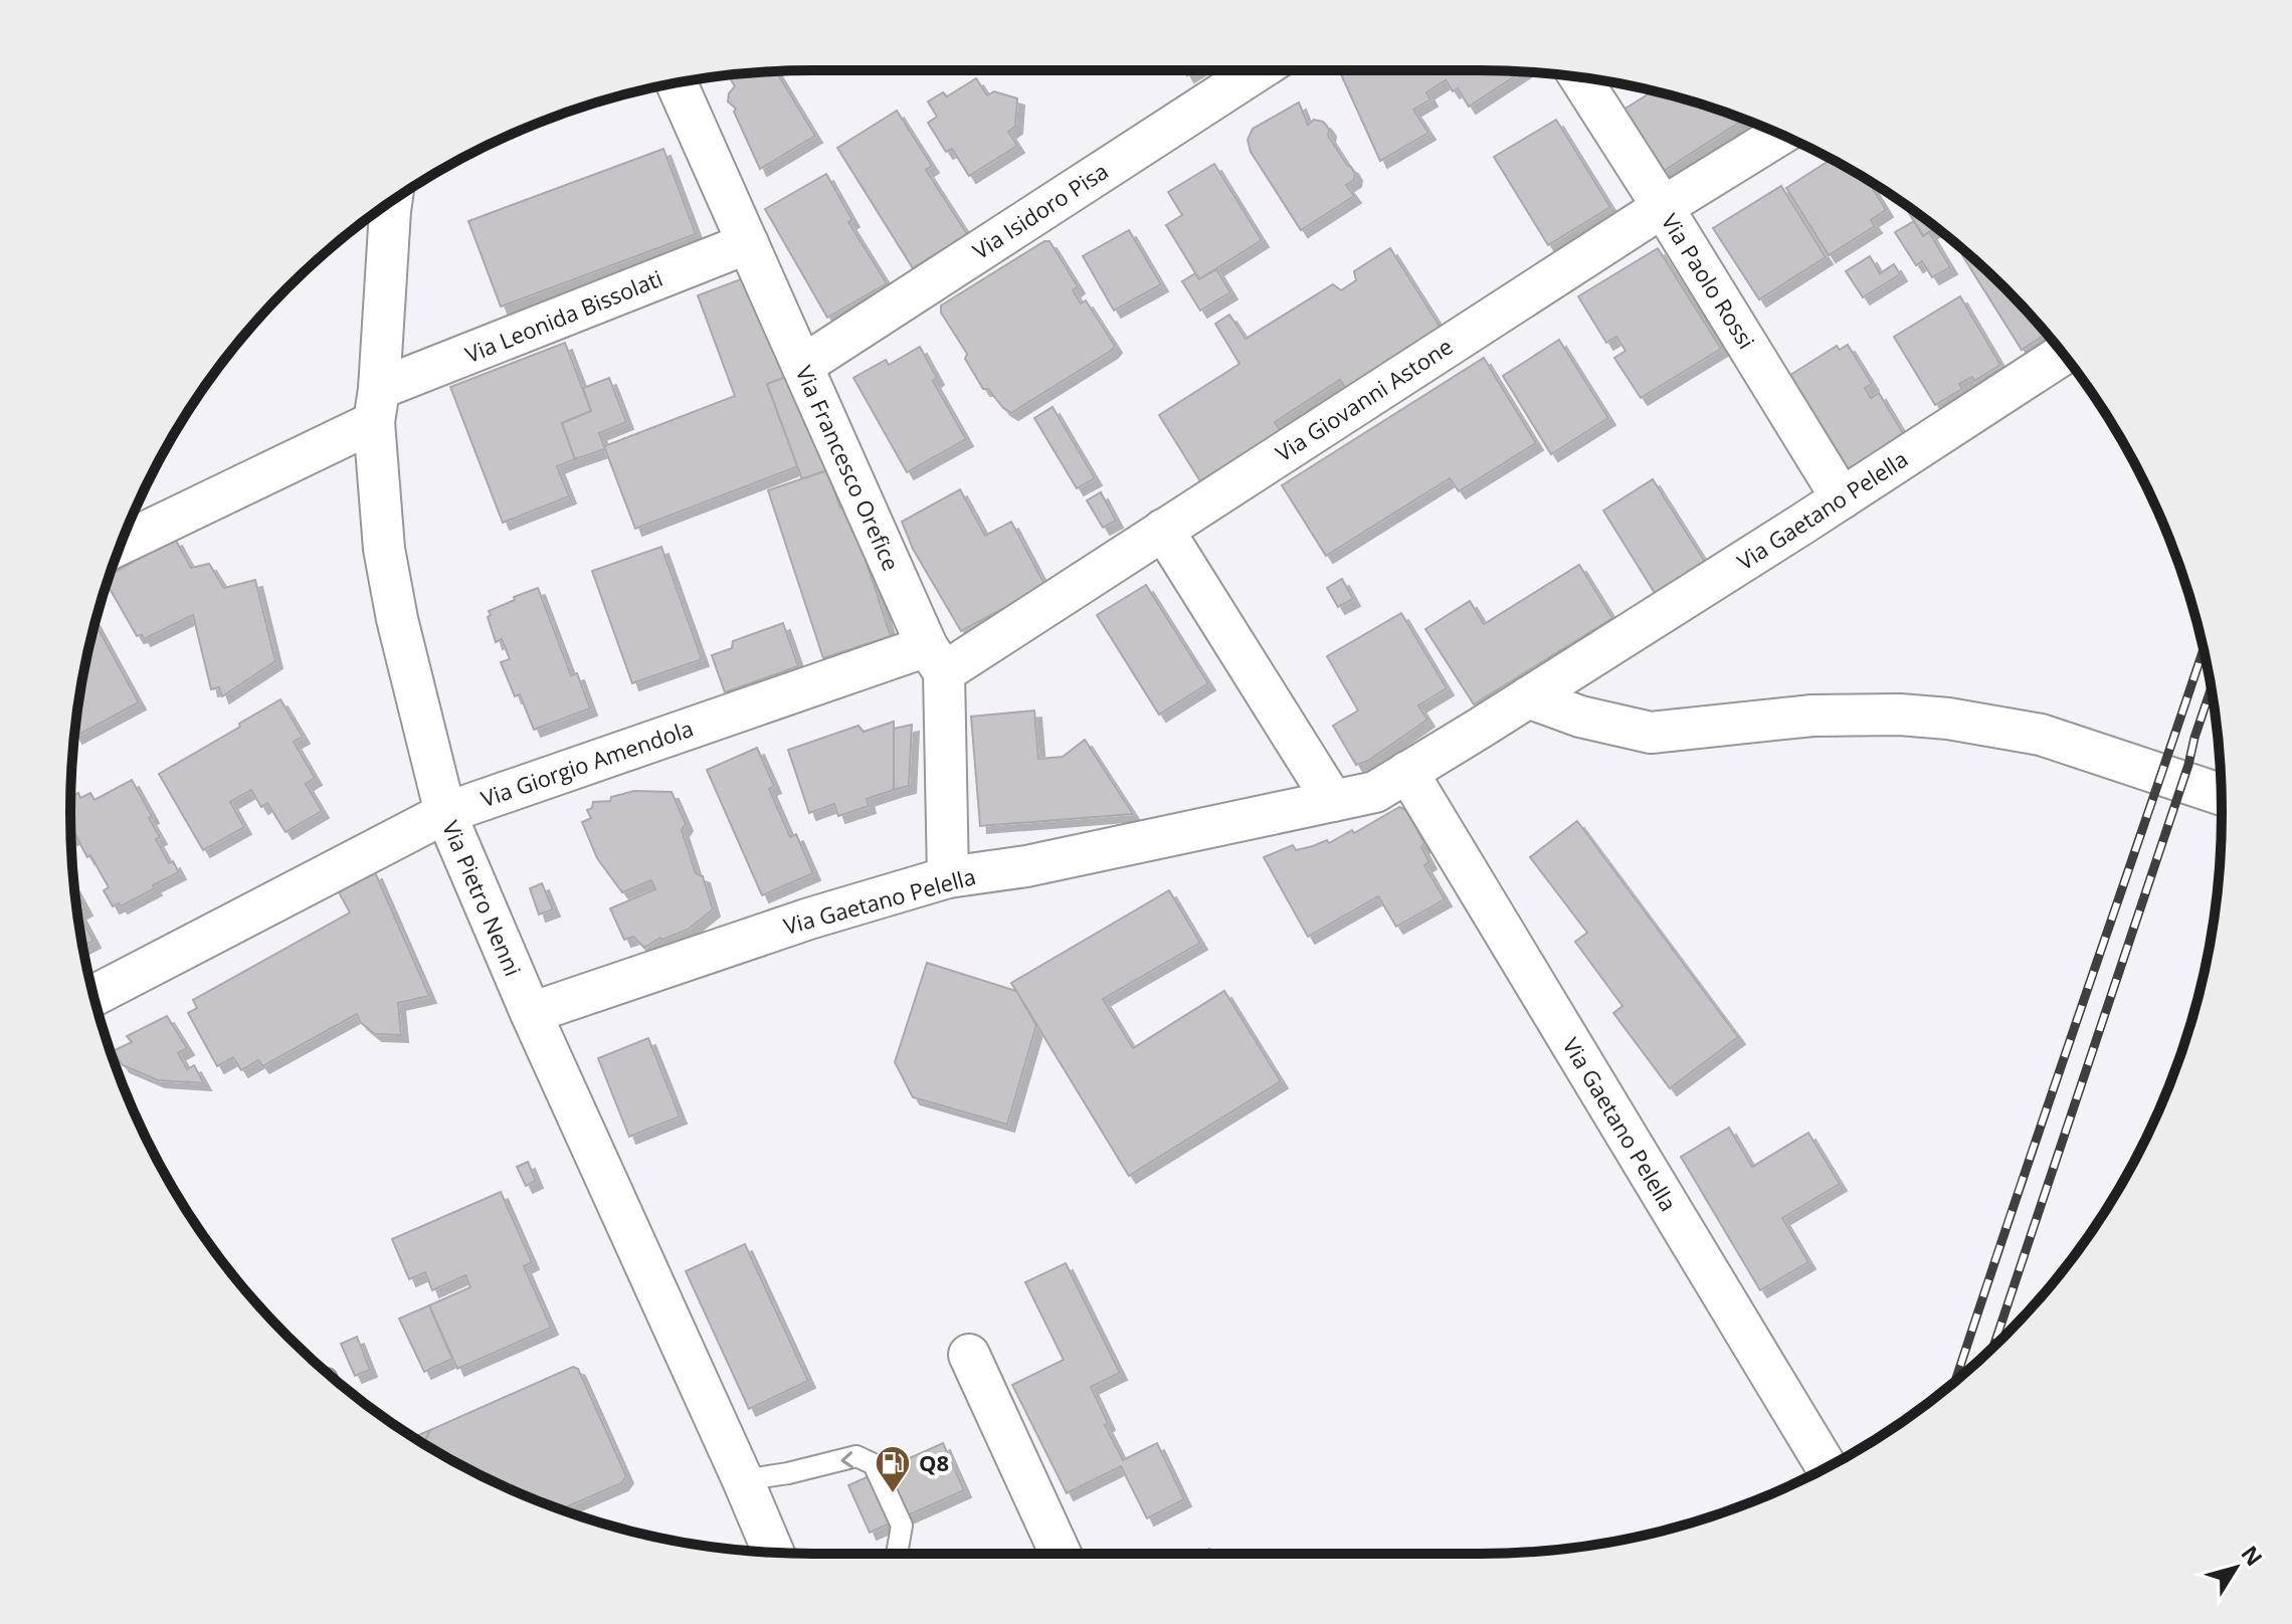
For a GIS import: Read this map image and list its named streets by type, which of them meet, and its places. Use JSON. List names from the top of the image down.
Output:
{
  "streets": {
    "street": [
      "Via Isidoro Pisa",
      "Via Paolo Rossi",
      "Via Leonida Bissolati",
      "Via Giovanni Astone",
      "Via Francesco Orefice",
      "Via Gaetano Pelella",
      "Via Giorgio Amendola",
      "Via Pietro Nenni"
    ]
  },
  "crossings": [
    ["Via Isidoro Pisa", "Via Francesco Orefice"],
    ["Via Paolo Rossi", "Via Giovanni Astone"],
    ["Via Paolo Rossi", "Via Gaetano Pelella"],
    ["Via Leonida Bissolati", "Via Francesco Orefice"],
    ["Via Leonida Bissolati", "Via Pietro Nenni"],
    ["Via Giovanni Astone", "Via Francesco Orefice"],
    ["Via Giovanni Astone", "Via Giorgio Amendola"],
    ["Via Francesco Orefice", "Via Gaetano Pelella"],
    ["Via Francesco Orefice", "Via Giorgio Amendola"],
    ["Via Gaetano Pelella", "Via Pietro Nenni"],
    ["Via Giorgio Amendola", "Via Pietro Nenni"]
  ],
  "places": {
    "fuel station": ["Q8"]
  },
  "north": "top right"
}
